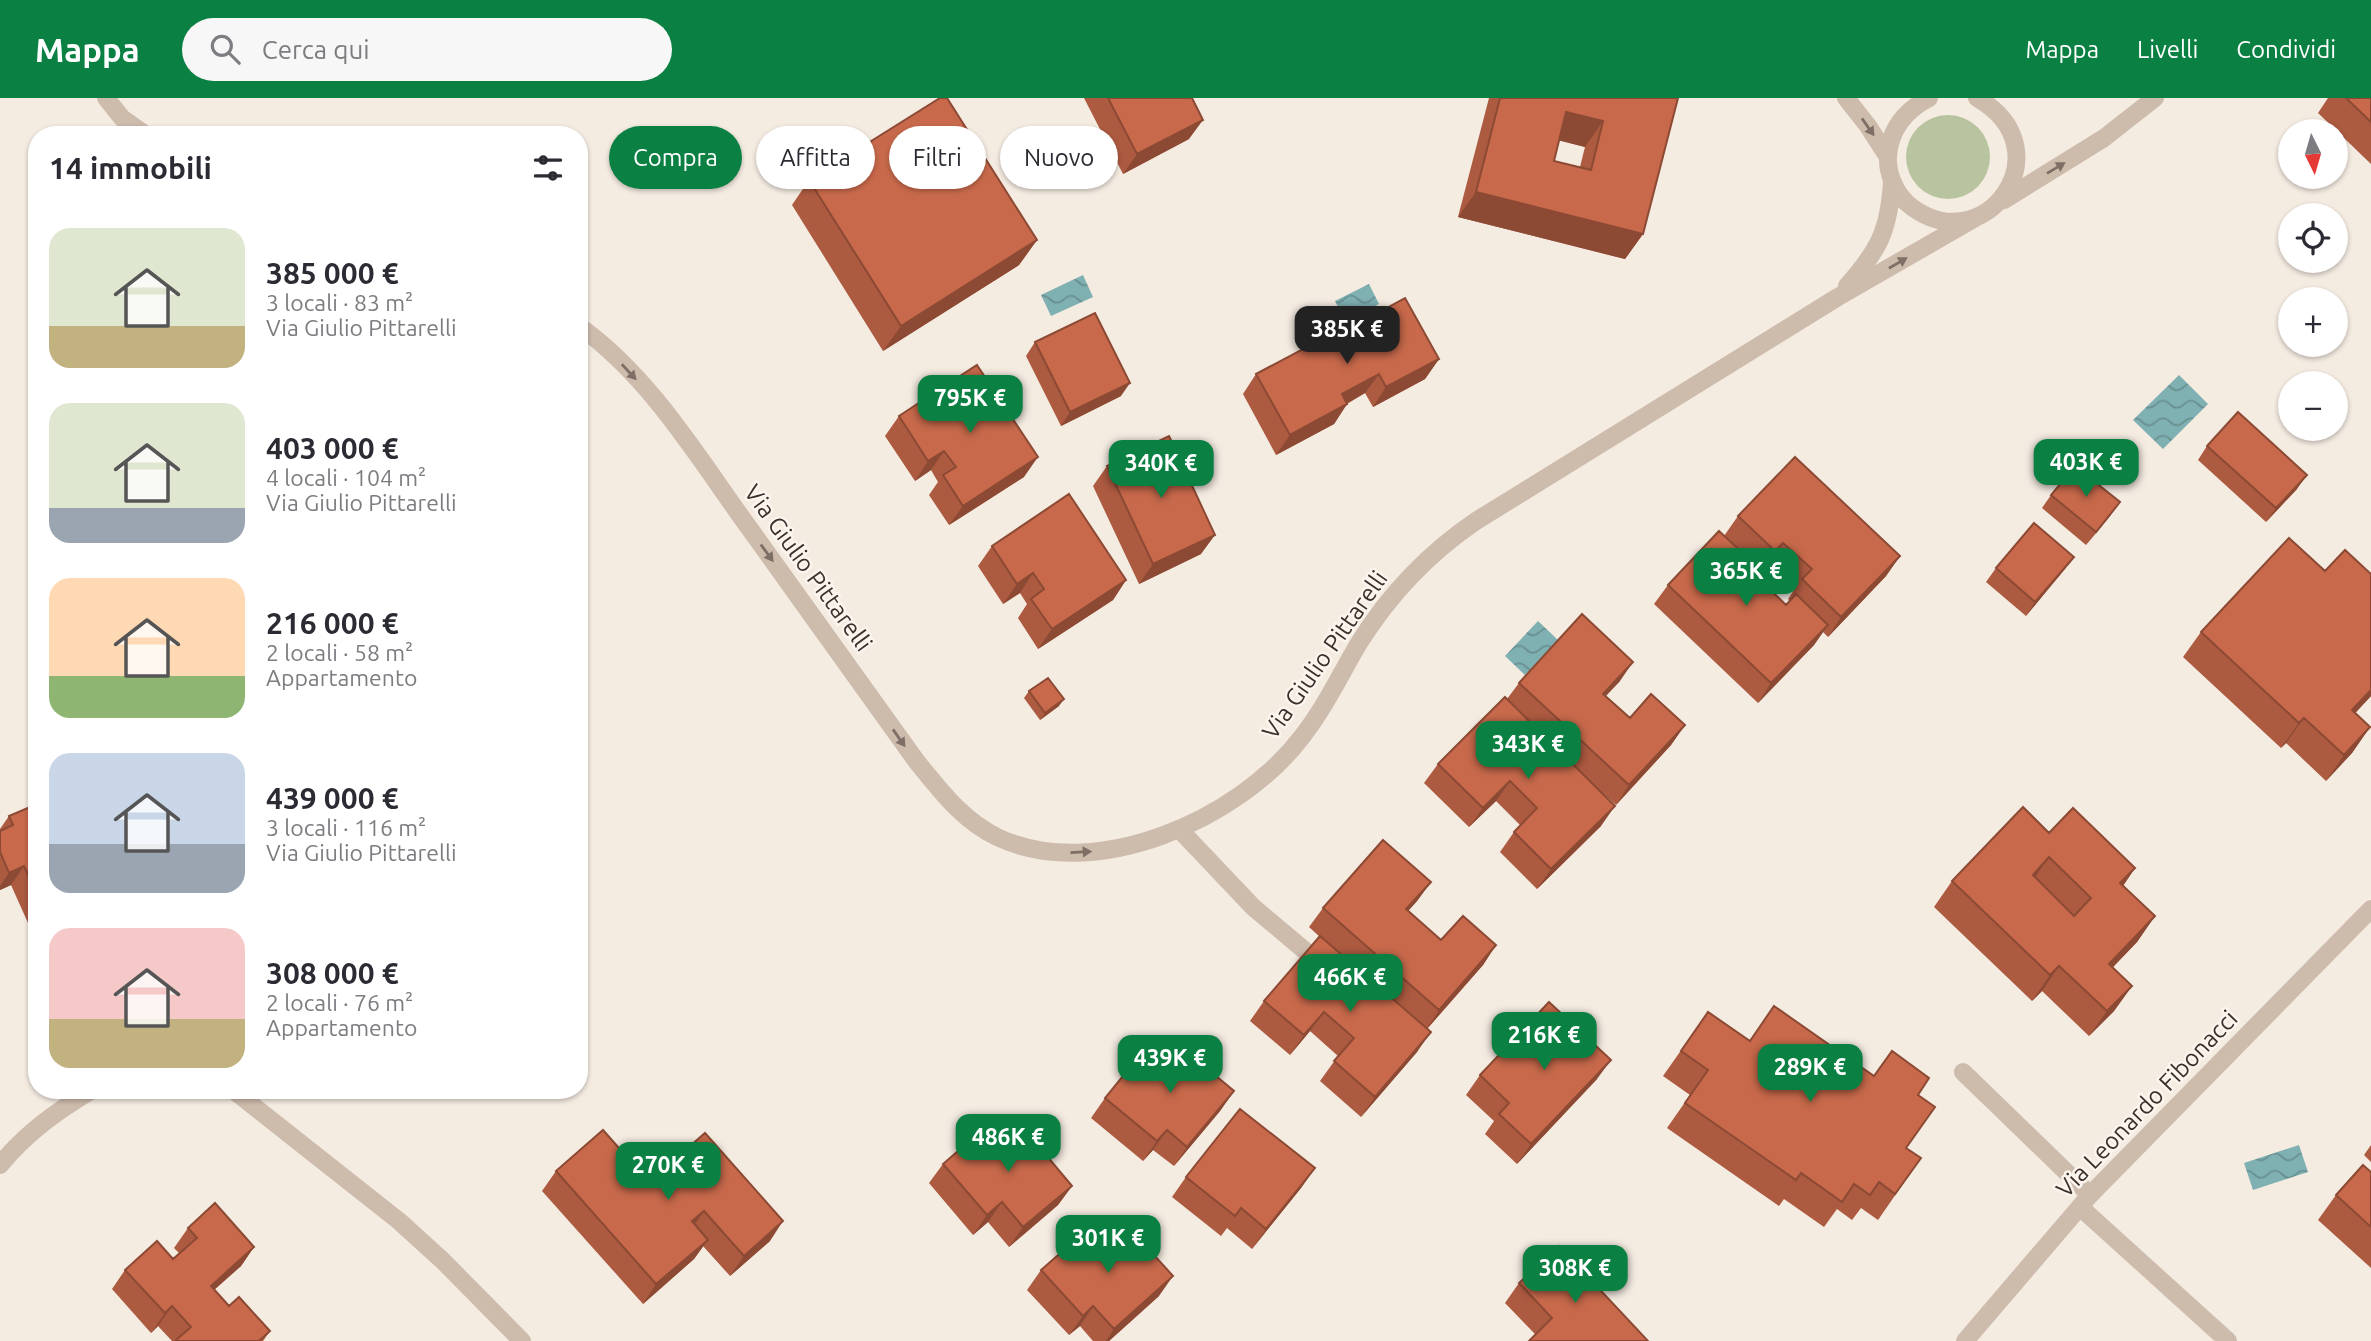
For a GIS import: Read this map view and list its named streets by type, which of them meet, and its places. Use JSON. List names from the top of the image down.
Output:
{
  "streets": {
    "street": ["Via Giulio Pittarelli", "Via Leonardo Fibonacci"]
  },
  "north": "bottom",
  "page": {
    "header": "Mappa",
    "search": "Cerca qui",
    "nav": ["Mappa", "Livelli", "Condividi"],
    "map_buttons": ["+", "−"],
    "chip": [
      "Compra",
      "Affitta",
      "Filtri",
      "Nuovo"
    ],
    "heading": "14 immobili",
    "list": [
      {
        "name": "385 000 €",
        "note": "3 locali · 83 m² · Via Giulio Pittarelli"
      },
      {
        "name": "403 000 €",
        "note": "4 locali · 104 m² · Via Giulio Pittarelli"
      },
      {
        "name": "216 000 €",
        "note": "2 locali · 58 m² · Appartamento"
      },
      {
        "name": "439 000 €",
        "note": "3 locali · 116 m² · Via Giulio Pittarelli"
      },
      {
        "name": "308 000 €",
        "note": "2 locali · 76 m² · Appartamento"
      }
    ],
    "price": [
      "385K €",
      "795K €",
      "403K €",
      "340K €",
      "365K €",
      "343K €",
      "466K €",
      "216K €",
      "439K €",
      "289K €",
      "486K €",
      "270K €",
      "301K €",
      "308K €"
    ]
  }
}
